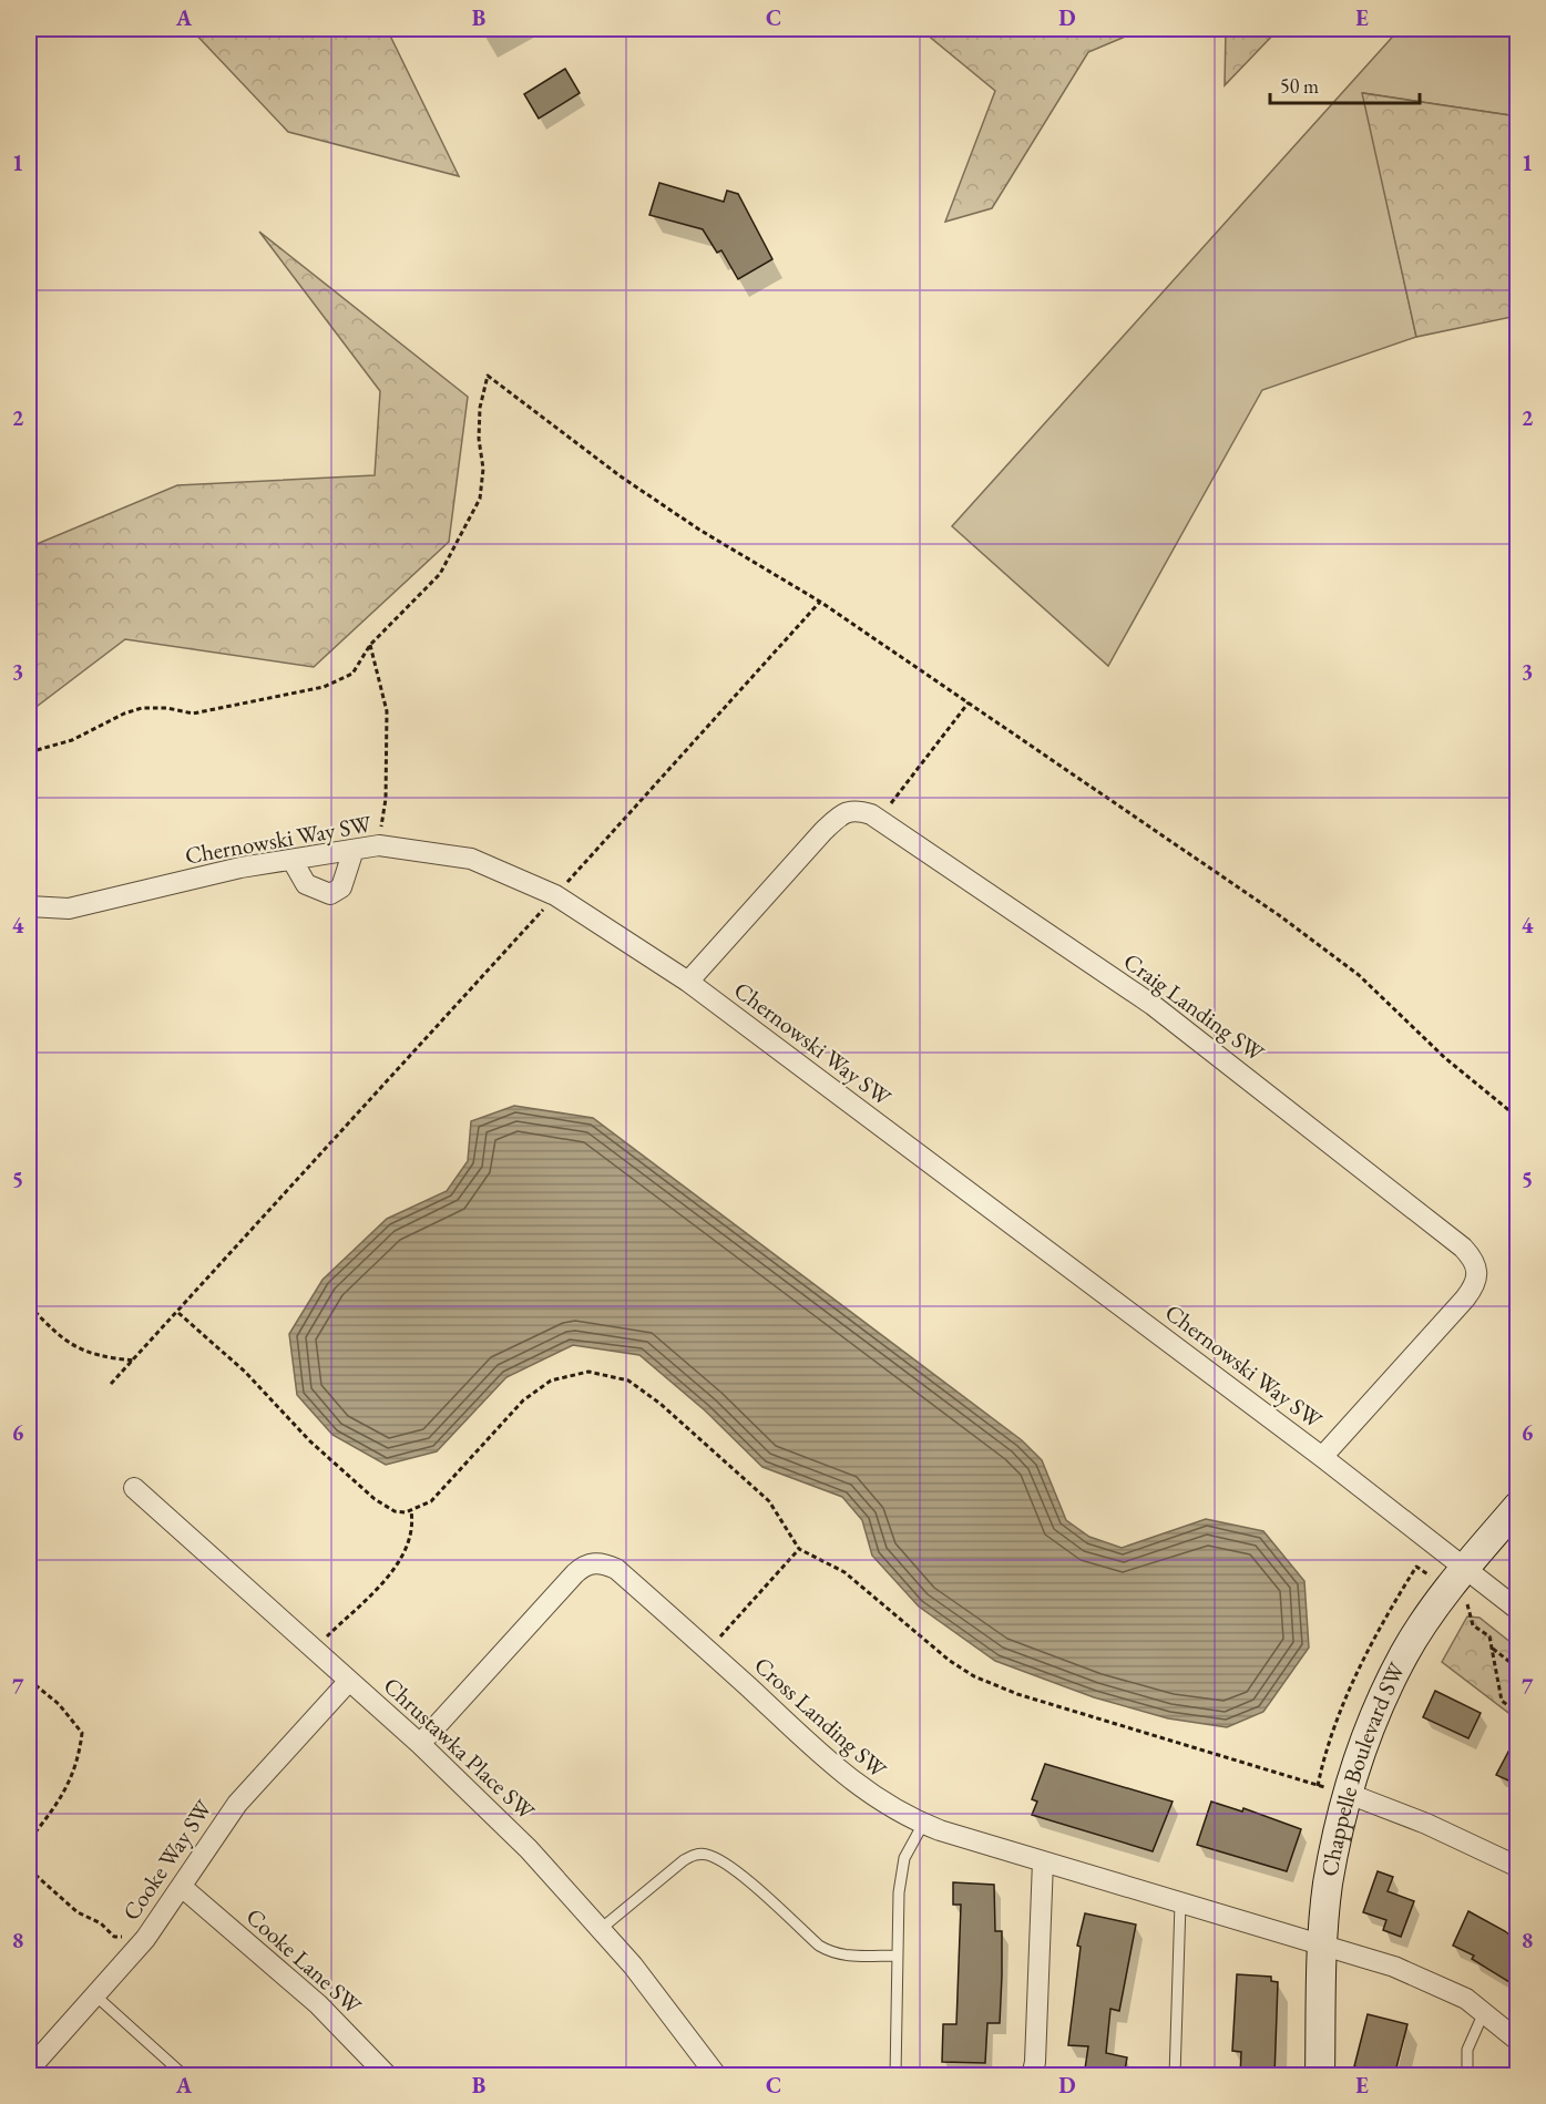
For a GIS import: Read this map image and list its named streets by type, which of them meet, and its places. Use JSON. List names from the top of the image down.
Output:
{
  "streets": {
    "street": [
      "Chernowski Way SW",
      "Craig Landing SW",
      "Cross Landing SW",
      "Chrustawka Place SW",
      "Chappelle Boulevard SW",
      "Cooke Way SW",
      "Cooke Lane SW"
    ]
  },
  "crossings": [
    ["Chernowski Way SW", "Craig Landing SW"],
    ["Chernowski Way SW", "Chappelle Boulevard SW"],
    ["Cross Landing SW", "Chrustawka Place SW"],
    ["Cross Landing SW", "Chappelle Boulevard SW"],
    ["Chrustawka Place SW", "Cooke Way SW"],
    ["Cooke Way SW", "Cooke Lane SW"]
  ],
  "scale_bar": "50 m",
  "grid": {
    "columns": [
      "A",
      "B",
      "C",
      "D",
      "E"
    ],
    "rows": [
      "1",
      "2",
      "3",
      "4",
      "5",
      "6",
      "7",
      "8"
    ]
  }
}
